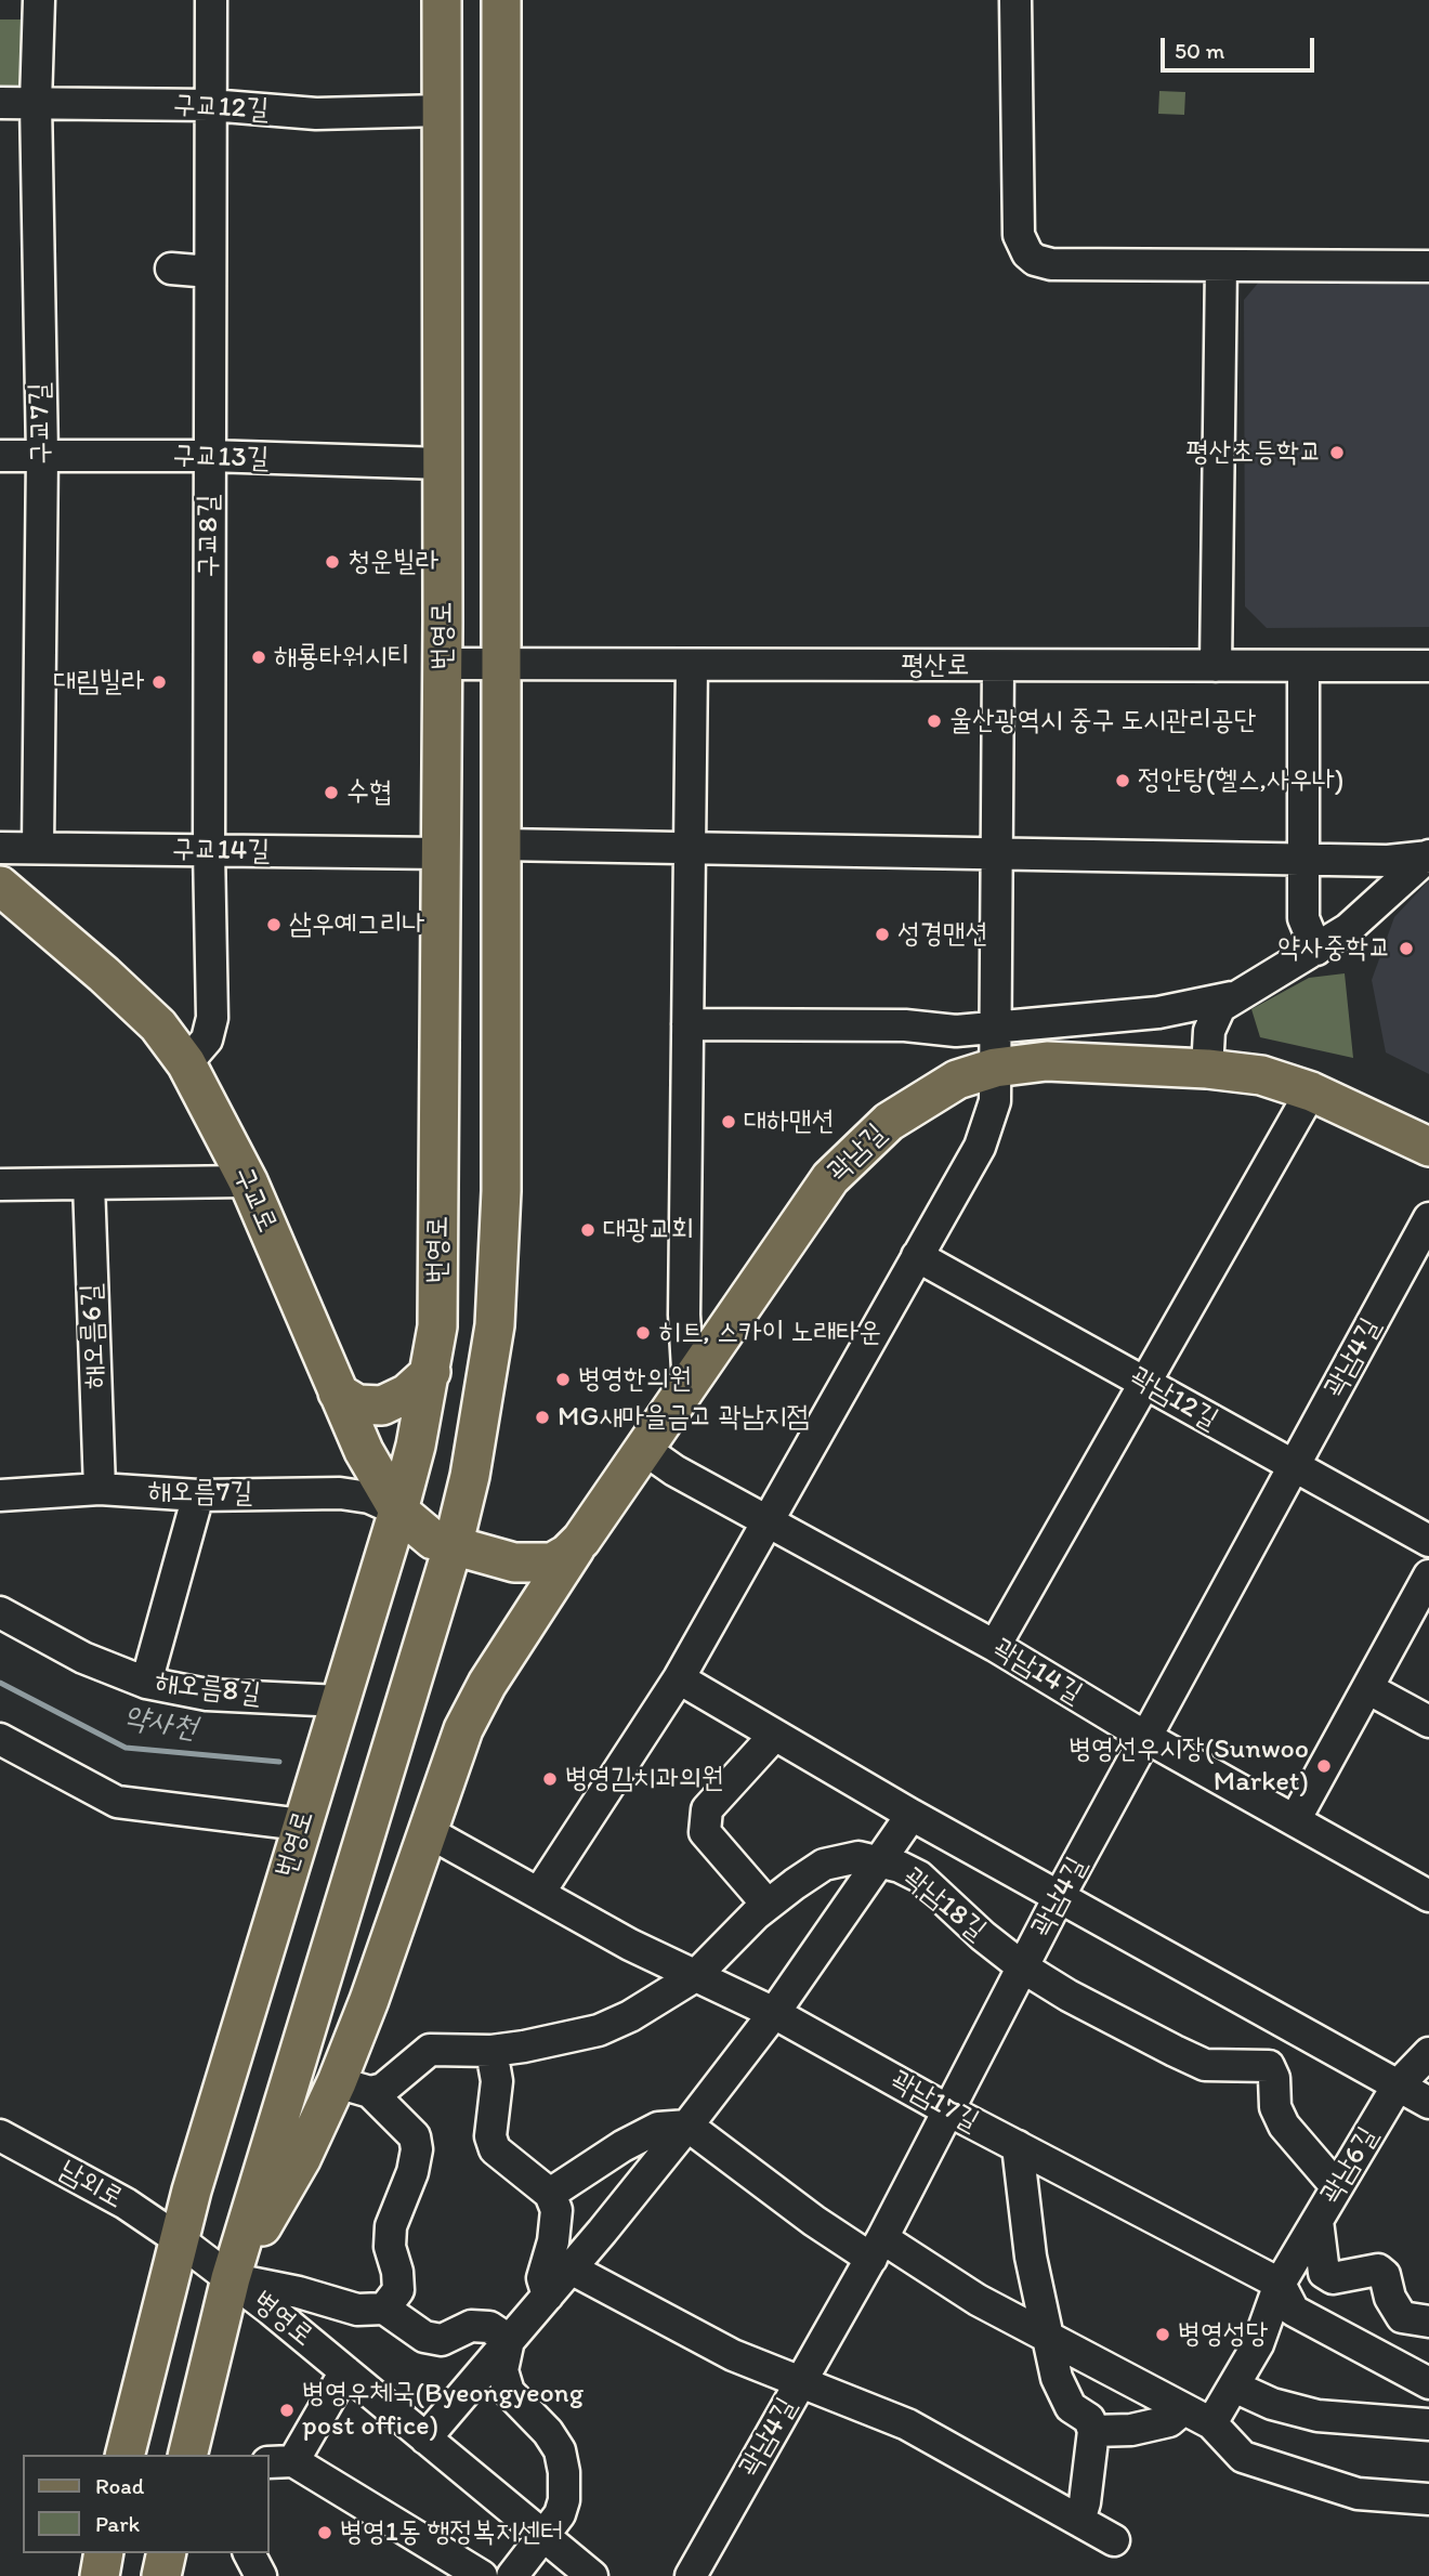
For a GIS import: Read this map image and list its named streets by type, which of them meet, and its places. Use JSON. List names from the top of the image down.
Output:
{
  "streets": {
    "main road": ["번영로", "곽남길", "구교로"],
    "street": [
      "구교12길",
      "구교7길",
      "구교13길",
      "구교8길",
      "평산로",
      "구교14길",
      "해오름6길",
      "곽남4길",
      "곽남12길",
      "해오름7길",
      "곽남14길",
      "해오름8길",
      "곽남18길",
      "곽남17길",
      "곽남6길",
      "남외로",
      "병영로"
    ]
  },
  "crossings": [
    ["구교12길", "구교7길"],
    ["구교12길", "구교8길"],
    ["구교12길", "번영로"],
    ["구교7길", "구교13길"],
    ["구교7길", "구교14길"],
    ["구교13길", "구교8길"],
    ["구교13길", "번영로"],
    ["구교8길", "구교14길"],
    ["구교8길", "구교로"],
    ["번영로", "평산로"],
    ["번영로", "구교14길"],
    ["번영로", "곽남길"],
    ["번영로", "구교로"],
    ["번영로", "해오름7길"],
    ["번영로", "해오름8길"],
    ["번영로", "남외로"],
    ["번영로", "병영로"],
    ["곽남길", "구교로"],
    ["곽남길", "곽남14길"],
    ["구교로", "해오름7길"],
    ["해오름6길", "해오름7길"],
    ["곽남4길", "곽남12길"],
    ["곽남4길", "곽남14길"],
    ["곽남4길", "곽남18길"],
    ["곽남4길", "곽남17길"],
    ["곽남18길", "곽남17길"],
    ["곽남18길", "곽남6길"],
    ["곽남17길", "곽남6길"],
    ["남외로", "병영로"]
  ],
  "water": ["약사천"],
  "places": [
    "평산초등학교",
    "청운빌라",
    "해룡타워시티",
    "대림빌라",
    "울산광역시 중구 도시관리공단",
    "정안탕(헬스,사우나)",
    "수협",
    "삼우예그리나",
    "성경맨션",
    "약사중학교",
    "대하맨션",
    "대광교회",
    "히트, 스카이 노래타운",
    "병영한의원",
    "MG새마을금고 곽남지점",
    "병영선우시장(Sunwoo Market)",
    "병영김치과의원",
    "병영성당",
    "병영우체국(Byeongyeong post office)",
    "병영1동 행정복지센터"
  ],
  "legend": ["Road", "Park"],
  "scale_bar": "50 m"
}
